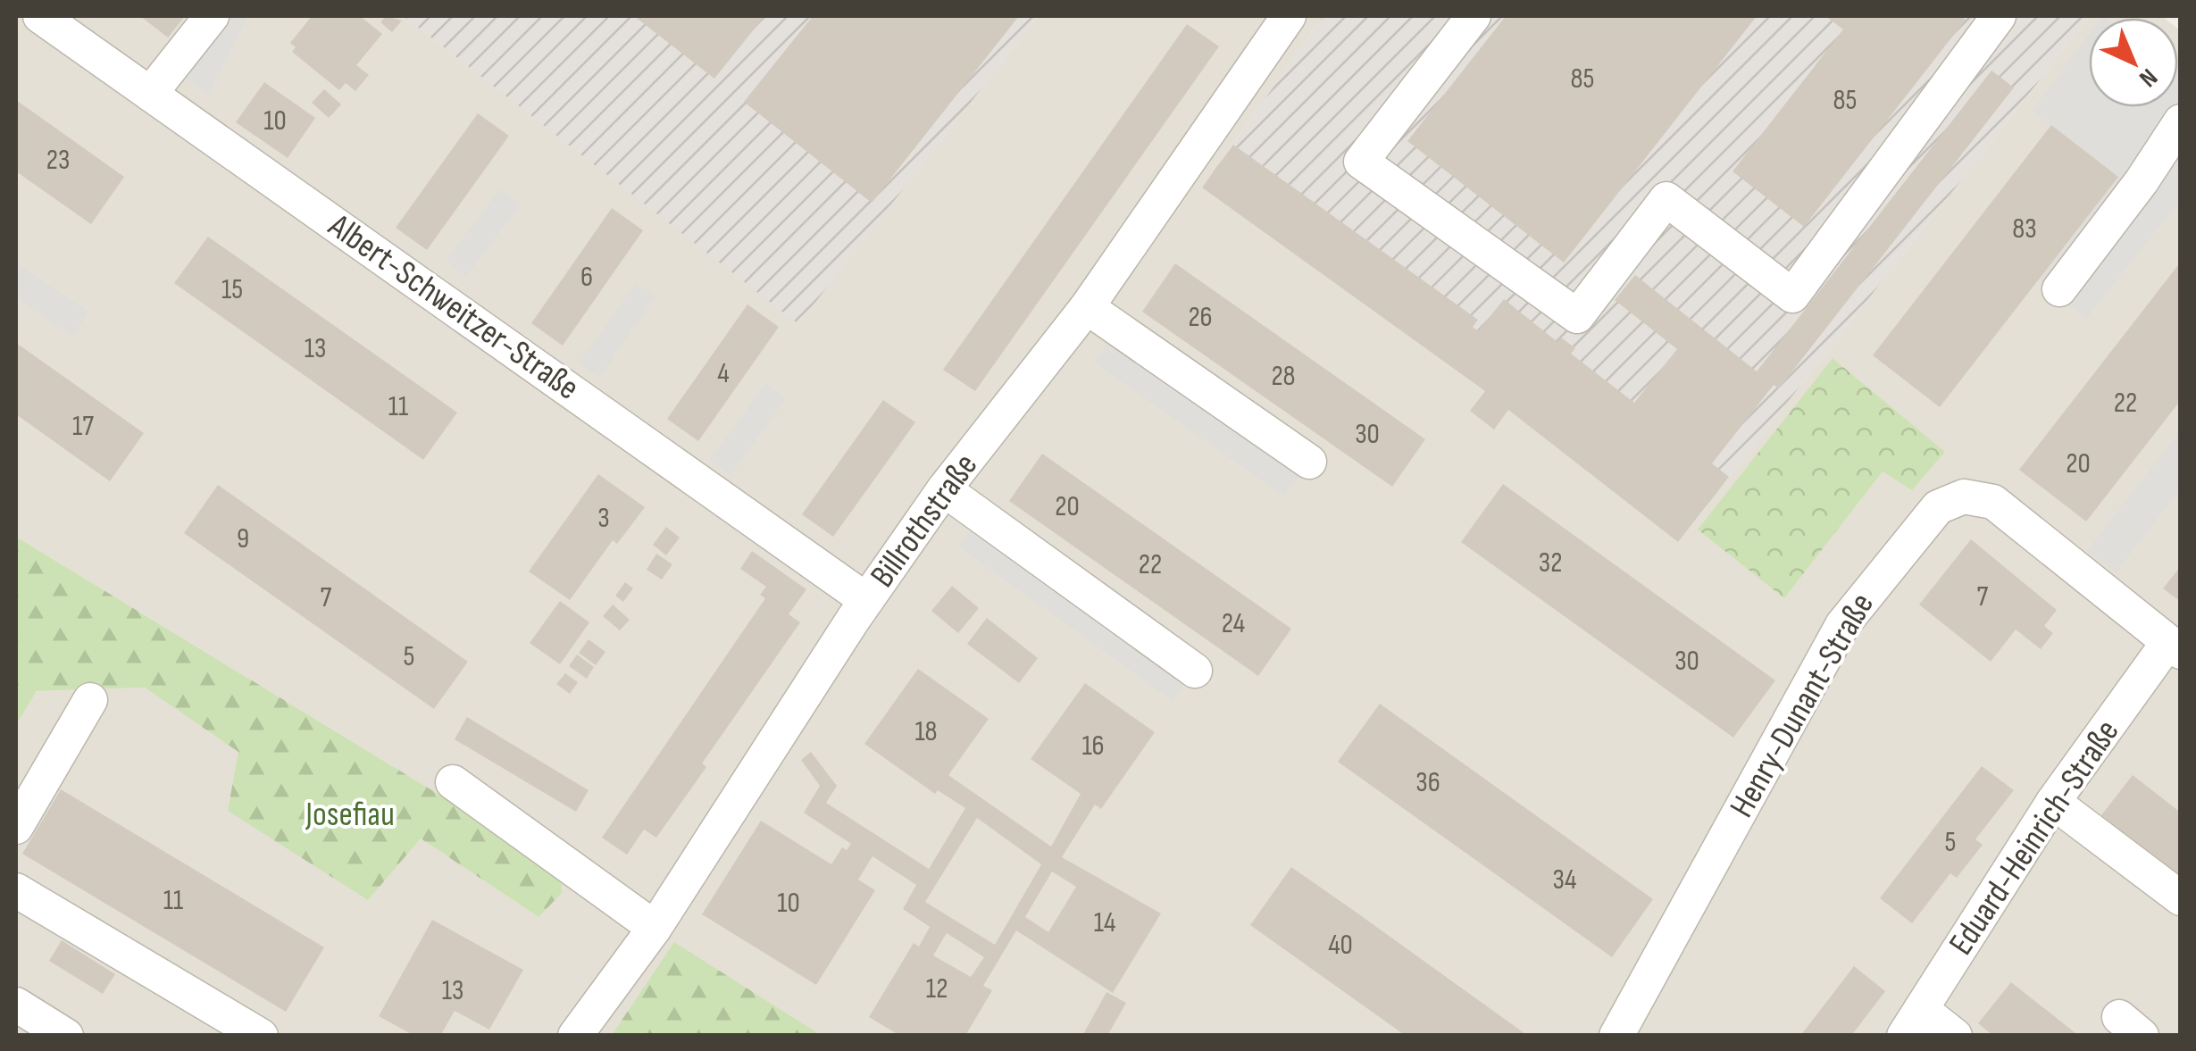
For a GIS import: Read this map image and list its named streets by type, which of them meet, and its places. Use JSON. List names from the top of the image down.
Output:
{
  "streets": {
    "street": [
      "Albert-Schweitzer-Straße",
      "Billrothstraße",
      "Henry-Dunant-Straße",
      "Eduard-Heinrich-Straße"
    ]
  },
  "crossings": [
    ["Albert-Schweitzer-Straße", "Billrothstraße"],
    ["Henry-Dunant-Straße", "Eduard-Heinrich-Straße"]
  ],
  "parks": ["Josefiau"],
  "house_numbers": [
    "85",
    "85",
    "10",
    "23",
    "83",
    "6",
    "15",
    "26",
    "13",
    "4",
    "28",
    "22",
    "11",
    "17",
    "30",
    "20",
    "20",
    "3",
    "9",
    "32",
    "22",
    "7",
    "7",
    "24",
    "5",
    "30",
    "18",
    "16",
    "36",
    "5",
    "34",
    "11",
    "10",
    "14",
    "40",
    "12",
    "13"
  ],
  "north": "bottom right"
}
